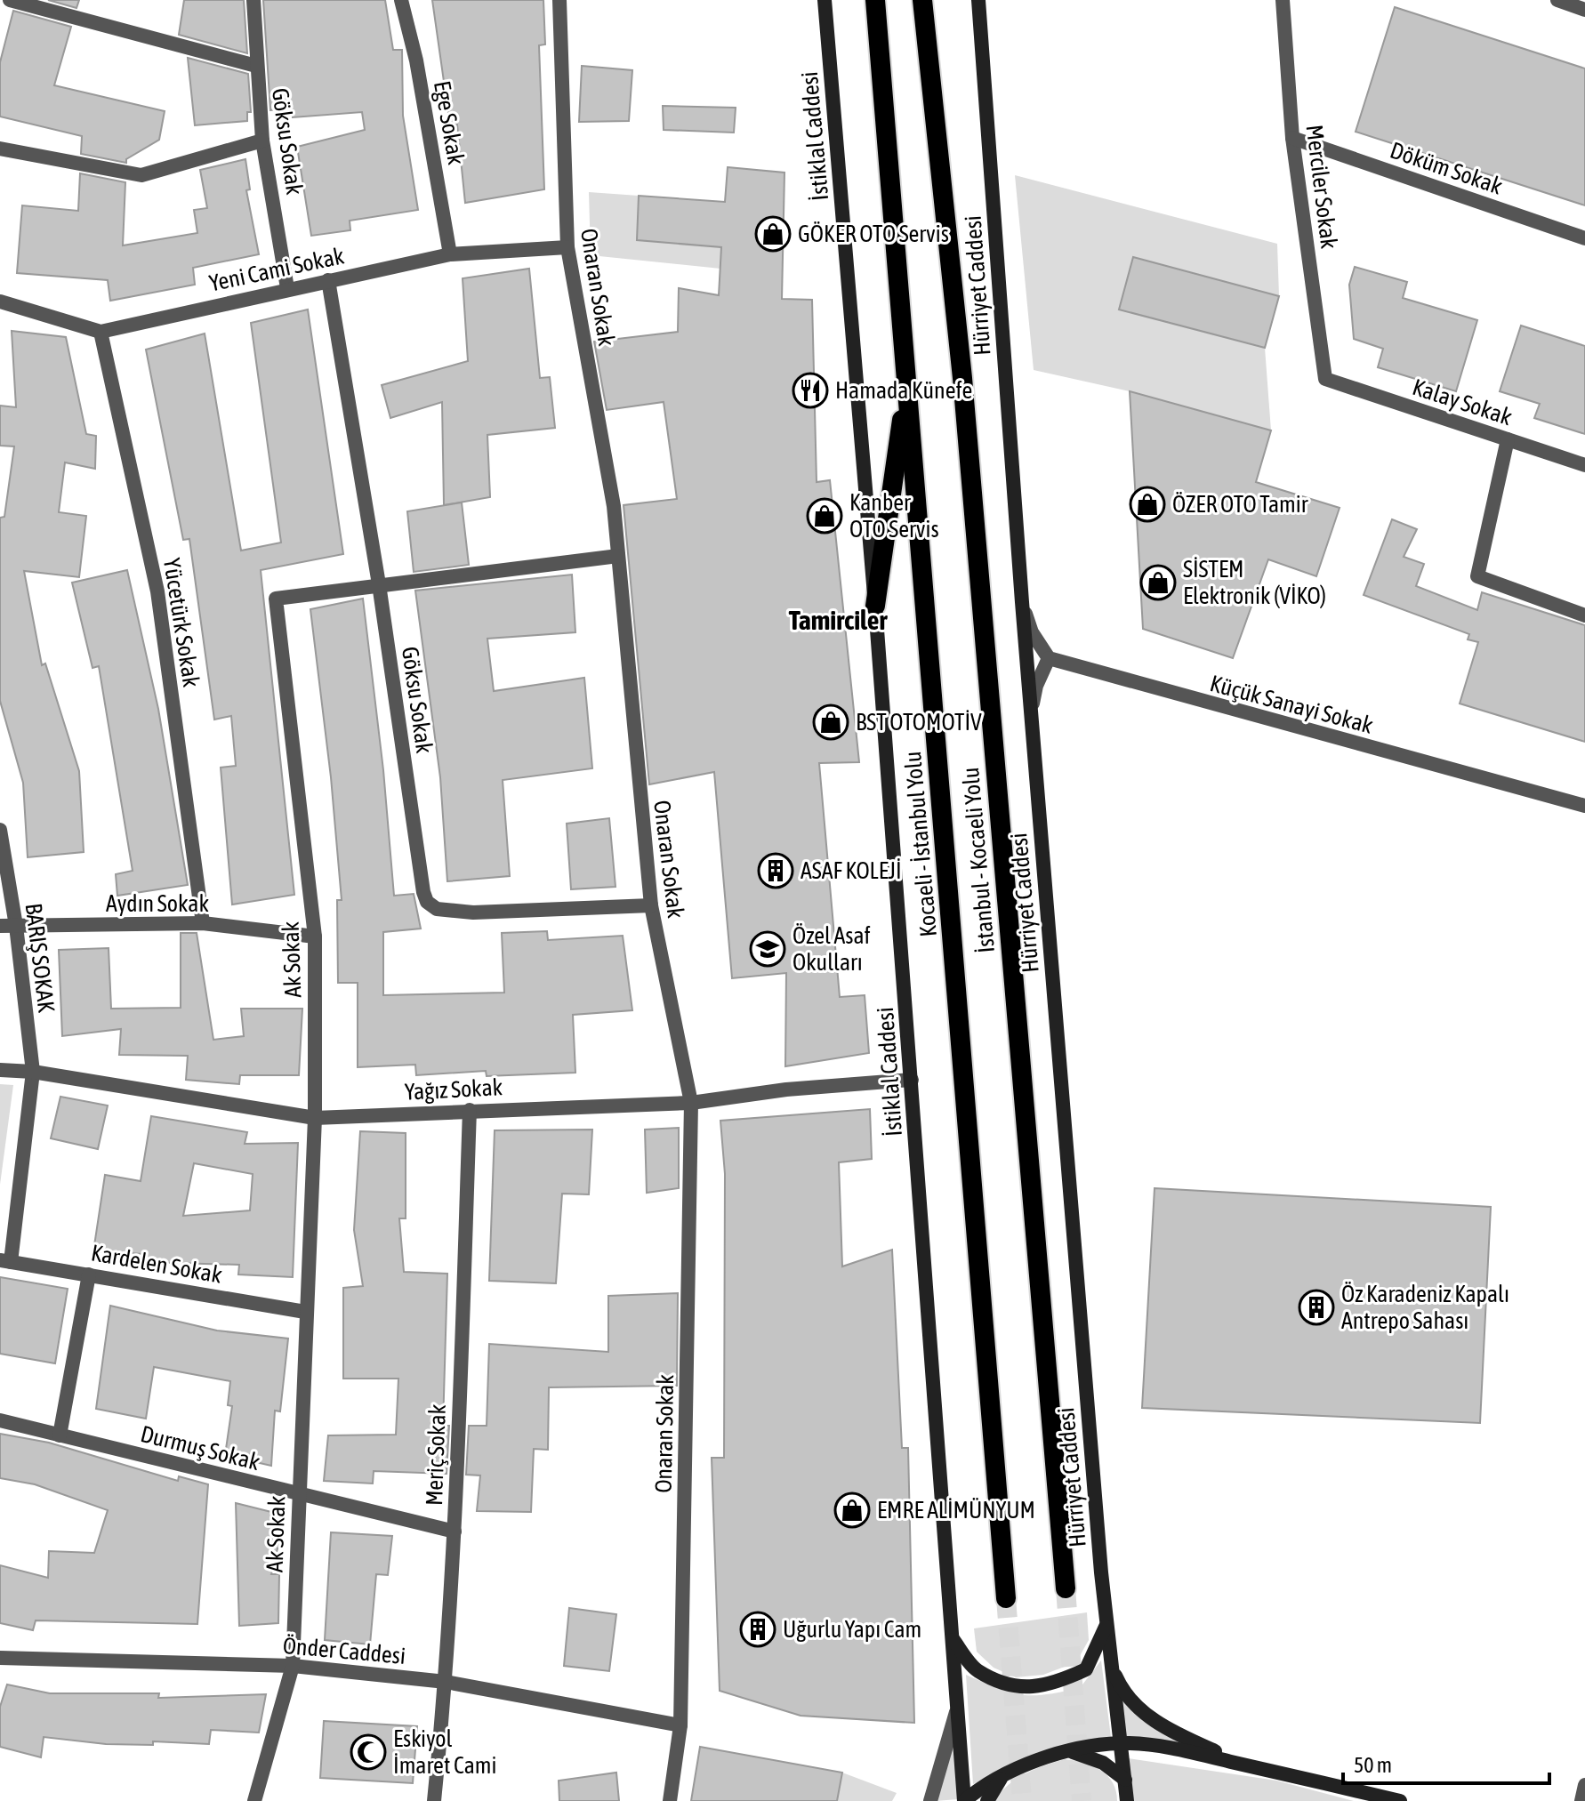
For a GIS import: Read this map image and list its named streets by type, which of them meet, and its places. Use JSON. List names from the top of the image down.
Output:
{
  "streets": {
    "highway": ["Kocaeli - İstanbul Yolu", "İstanbul - Kocaeli Yolu"],
    "main road": ["İstiklal Caddesi", "Hürriyet Caddesi"],
    "street": [
      "Ege Sokak",
      "Göksu Sokak",
      "Döküm Sokak",
      "Merciler Sokak",
      "Yeni Cami Sokak",
      "Onaran Sokak",
      "Kalay Sokak",
      "Yücetürk Sokak",
      "Küçük Sanayi Sokak",
      "Aydın Sokak",
      "BARIŞ SOKAK",
      "Ak Sokak",
      "Yağız Sokak",
      "Kardelen Sokak",
      "Durmuş Sokak",
      "Meriç Sokak",
      "Önder Caddesi"
    ]
  },
  "crossings": [
    ["Ege Sokak", "Yeni Cami Sokak"],
    ["İstiklal Caddesi", "Yağız Sokak"],
    ["Göksu Sokak", "Yeni Cami Sokak"],
    ["Göksu Sokak", "Onaran Sokak"],
    ["Göksu Sokak", "Ak Sokak"],
    ["Döküm Sokak", "Merciler Sokak"],
    ["Merciler Sokak", "Kalay Sokak"],
    ["Yeni Cami Sokak", "Onaran Sokak"],
    ["Yeni Cami Sokak", "Yücetürk Sokak"],
    ["Onaran Sokak", "Ak Sokak"],
    ["Onaran Sokak", "Yağız Sokak"],
    ["Onaran Sokak", "Önder Caddesi"],
    ["Yücetürk Sokak", "Aydın Sokak"],
    ["Aydın Sokak", "BARIŞ SOKAK"],
    ["Aydın Sokak", "Ak Sokak"],
    ["BARIŞ SOKAK", "Yağız Sokak"],
    ["BARIŞ SOKAK", "Kardelen Sokak"],
    ["Ak Sokak", "Yağız Sokak"],
    ["Ak Sokak", "Kardelen Sokak"],
    ["Ak Sokak", "Durmuş Sokak"],
    ["Ak Sokak", "Önder Caddesi"],
    ["Yağız Sokak", "Meriç Sokak"],
    ["Durmuş Sokak", "Meriç Sokak"],
    ["Meriç Sokak", "Önder Caddesi"]
  ],
  "districts": ["Tamirciler"],
  "places": {
    "shop": [
      "GÖKER OTO Servis",
      "ÖZER OTO Tamir",
      "Kanber OTO Servis",
      "SİSTEM Elektronik (VİKO)",
      "BST OTOMOTİV",
      "EMRE ALİMÜNYUM"
    ],
    "restaurant": ["Hamada Künefe"],
    "building": ["ASAF KOLEJİ", "Öz Karadeniz Kapalı Antrepo Sahası", "Uğurlu Yapı Cam"],
    "school or university": ["Özel Asaf Okulları"],
    "mosque": ["Eskiyol İmaret Cami"]
  },
  "scale_bar": "50 m"
}
